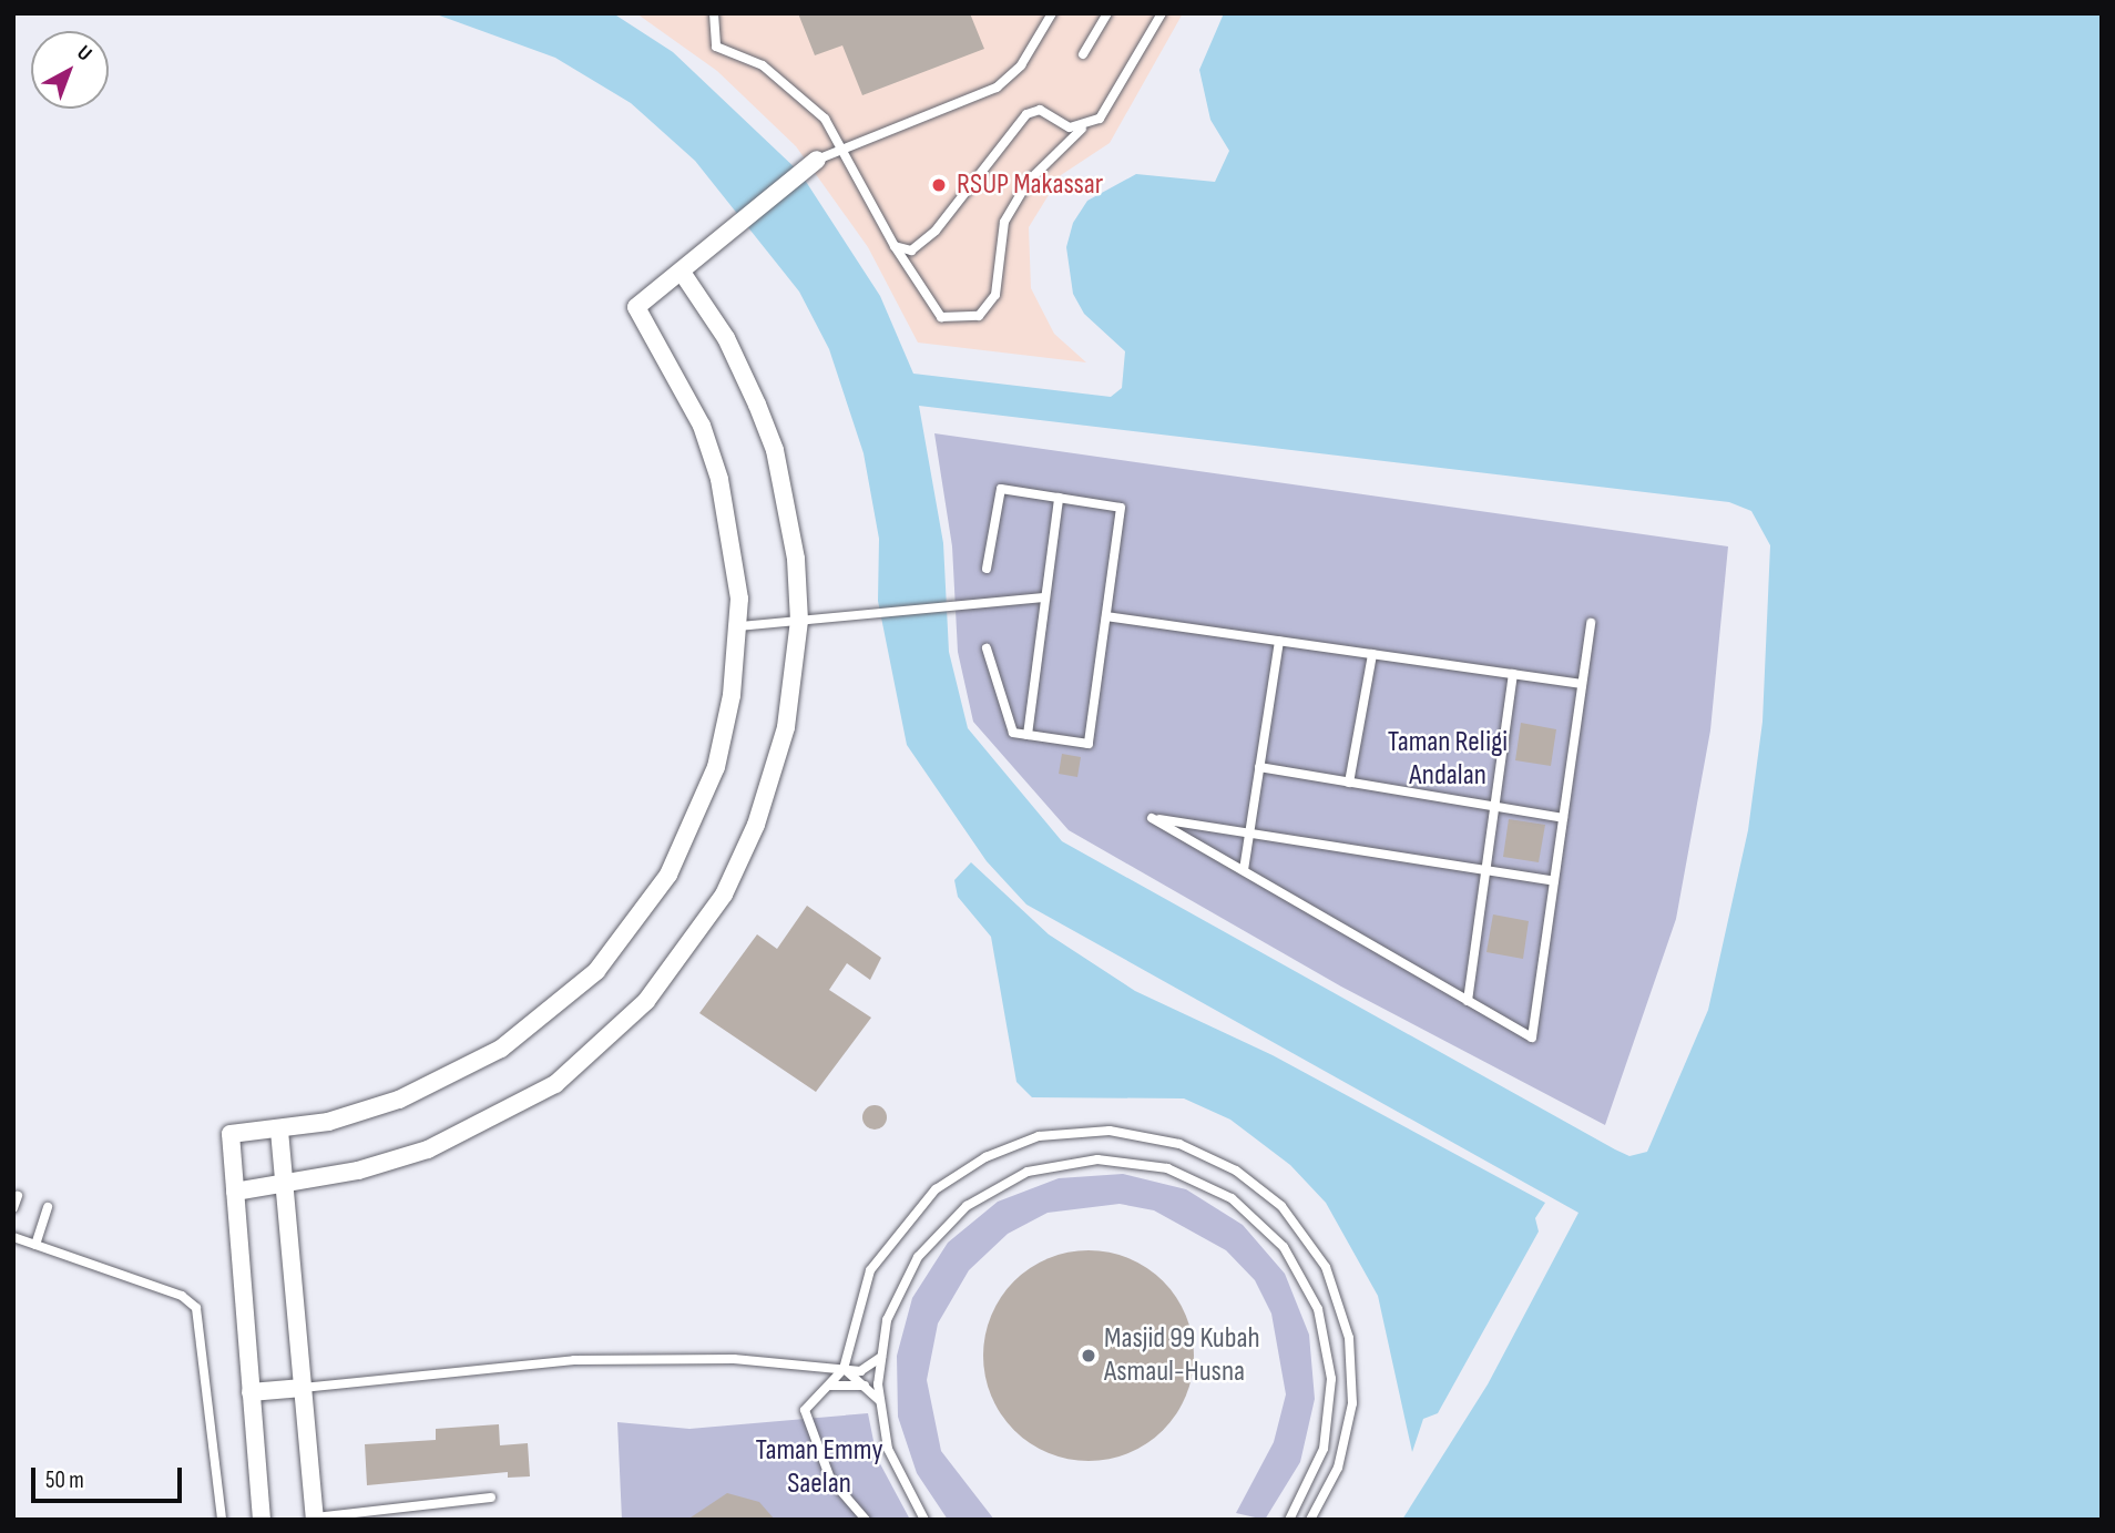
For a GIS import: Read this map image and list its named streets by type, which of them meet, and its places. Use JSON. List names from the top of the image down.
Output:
{
  "parks": ["Taman Religi Andalan", "Taman Emmy Saelan"],
  "places": ["RSUP Makassar", "Masjid 99 Kubah Asmaul-Husna"],
  "scale_bar": "50 m",
  "north": "top right"
}
